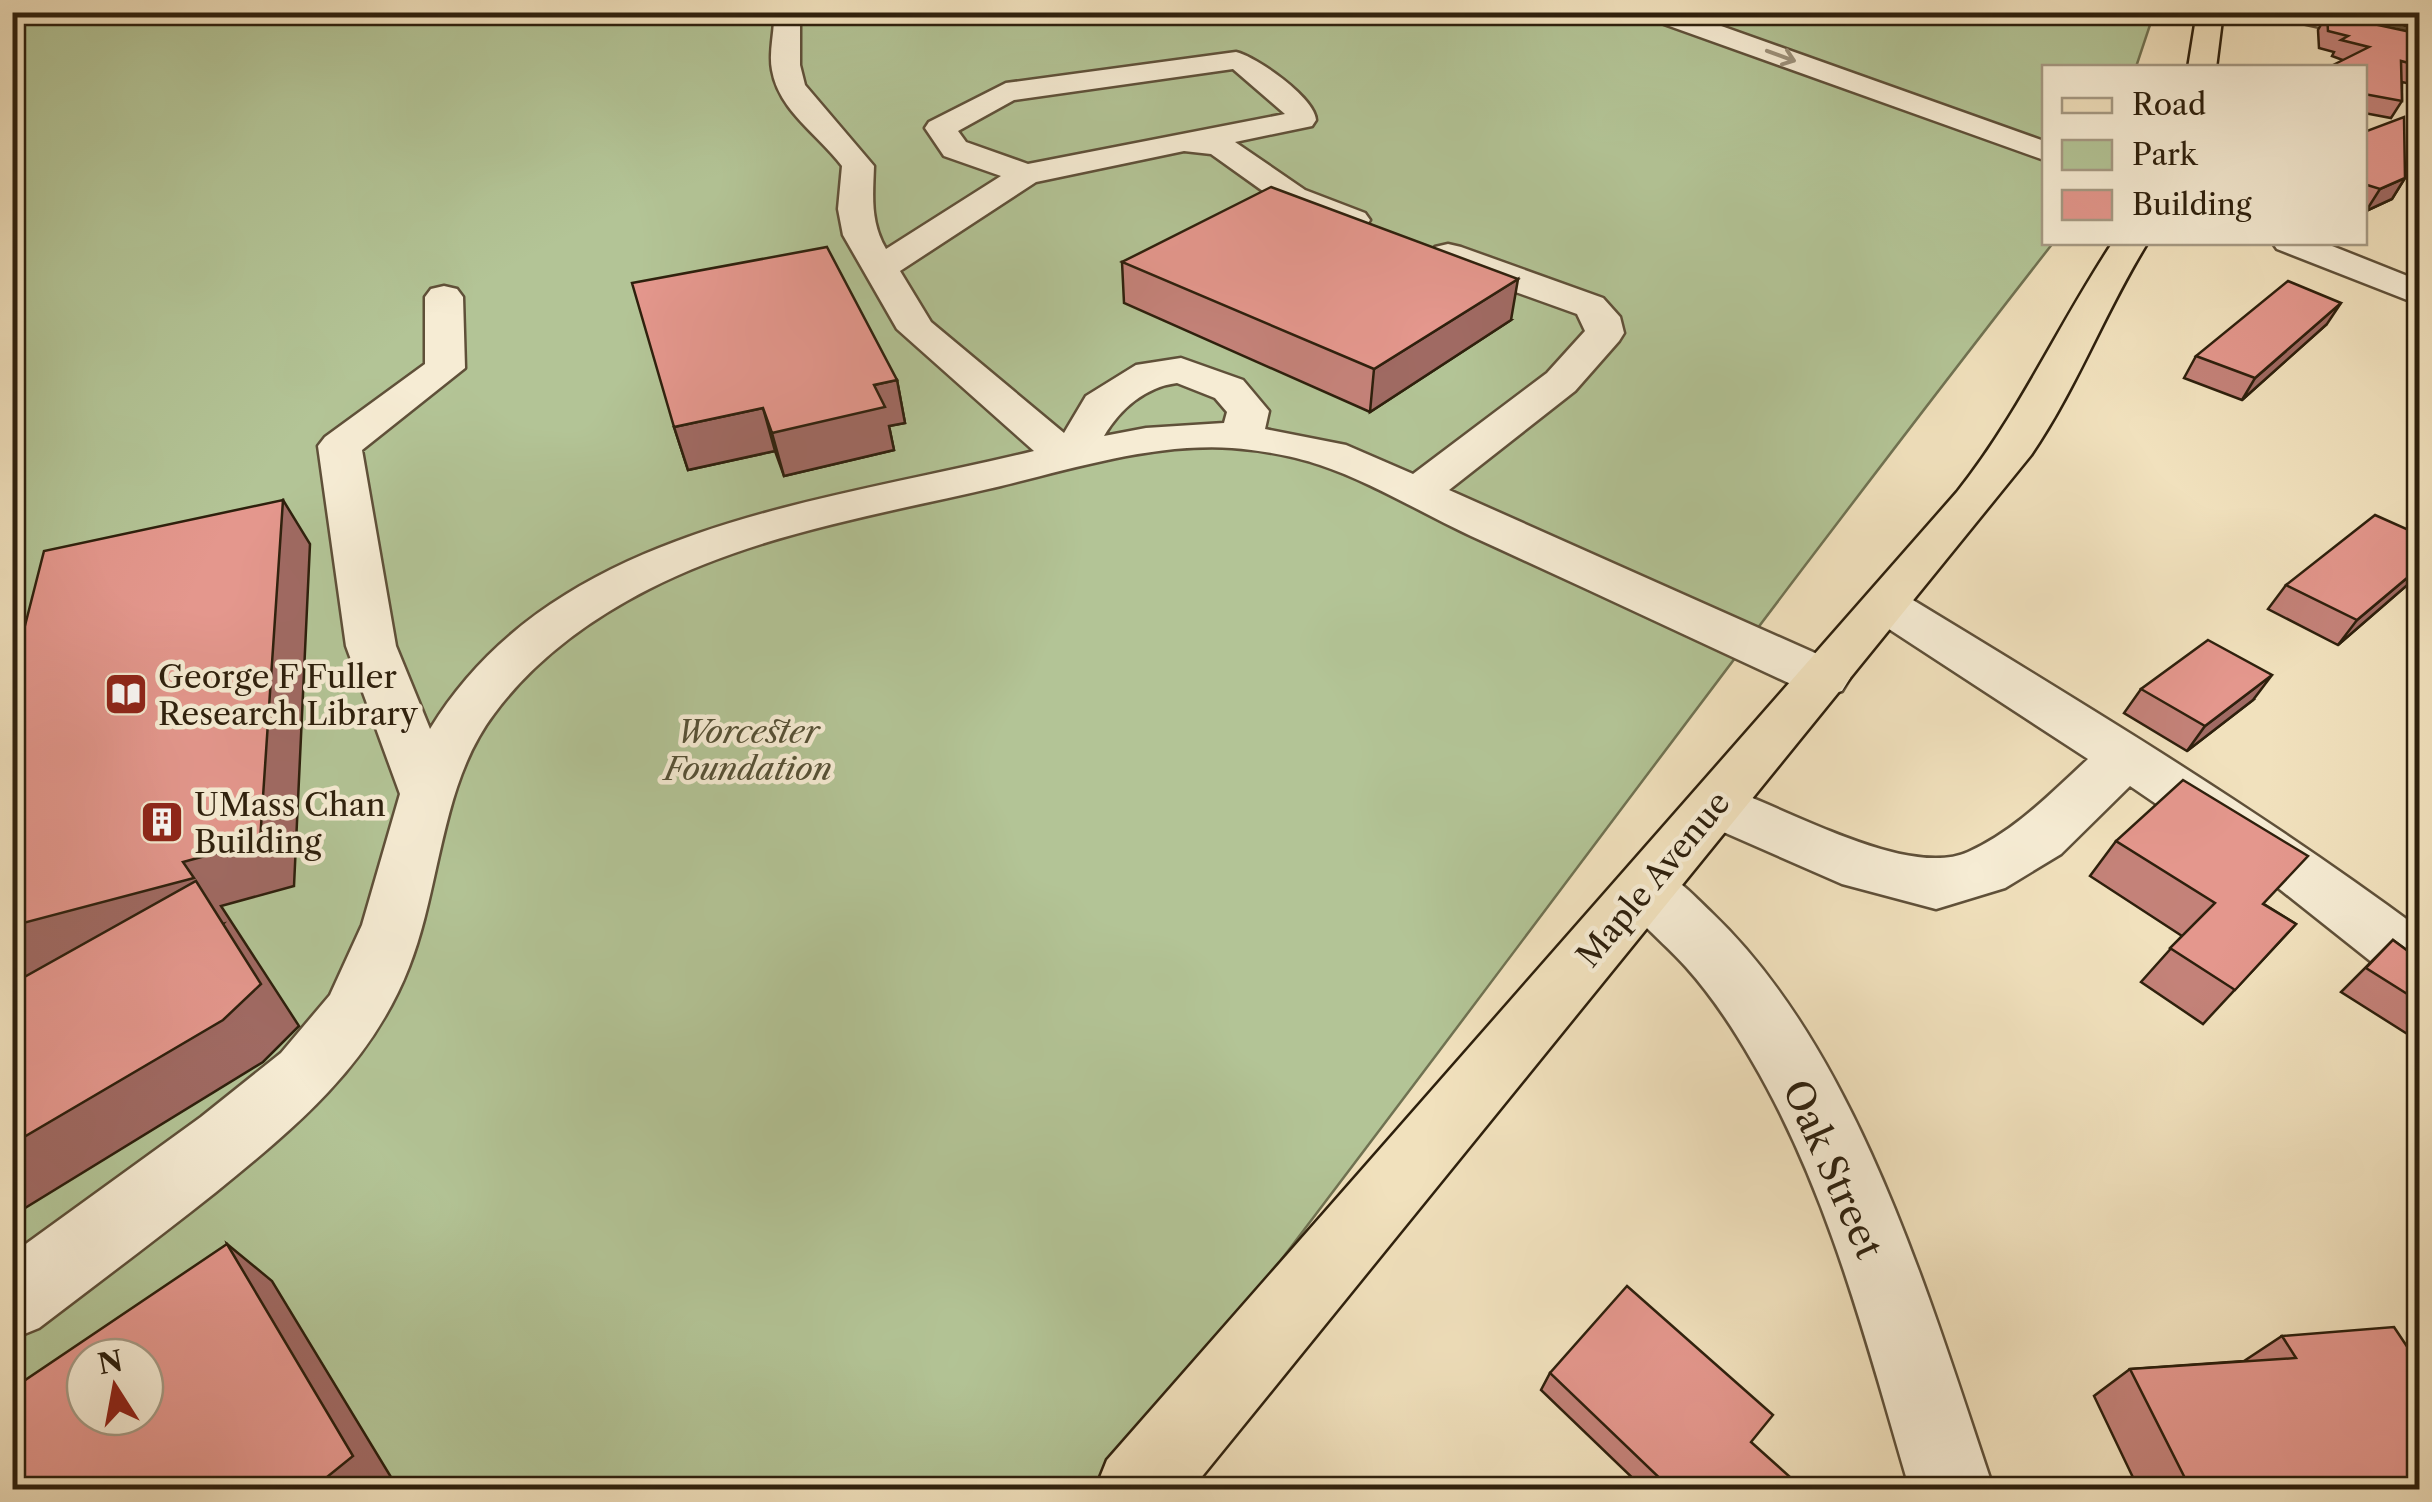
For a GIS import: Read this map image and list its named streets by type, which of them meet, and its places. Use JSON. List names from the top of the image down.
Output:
{
  "streets": {
    "main road": ["Maple Avenue"],
    "street": ["Oak Street"]
  },
  "crossings": [
    ["Maple Avenue", "Oak Street"]
  ],
  "parks": ["Worcester Foundation"],
  "places": {
    "library": ["George F Fuller Research Library"],
    "building": ["UMass Chan Building"]
  },
  "legend": ["Road", "Park", "Building"],
  "north": "top"
}
